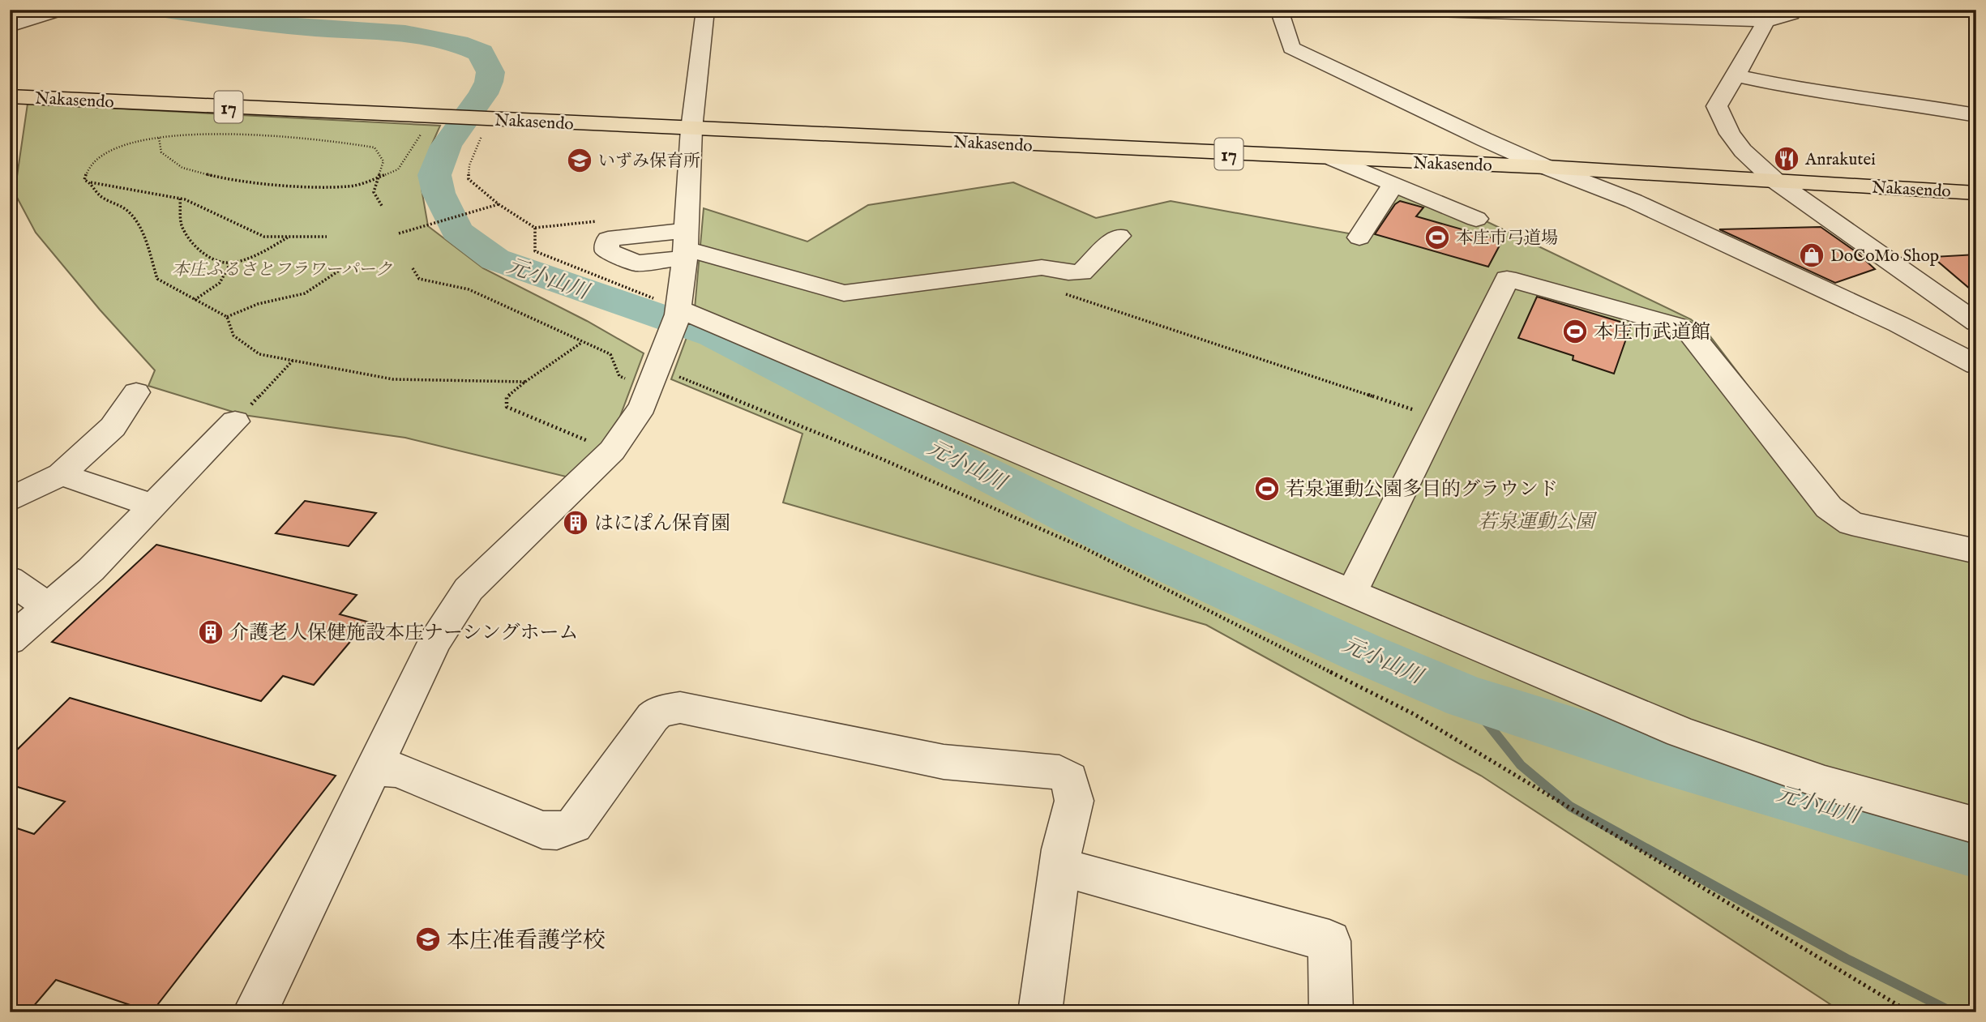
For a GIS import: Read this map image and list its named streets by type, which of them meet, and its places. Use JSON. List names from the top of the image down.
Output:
{
  "streets": {
    "highway": ["Nakasendo", "17"]
  },
  "water": ["元小山川"],
  "parks": ["本庄ふるさとフラワーパーク", "若泉運動公園"],
  "places": {
    "restaurant": ["Anrakutei"],
    "school or university": ["いずみ保育所", "本庄准看護学校"],
    "sports": ["本庄市弓道場", "本庄市武道館", "若泉運動公園多目的グラウンド"],
    "shop": ["DoCoMo Shop"],
    "building": ["はにぽん保育園", "介護老人保健施設本庄ナーシングホーム"]
  }
}
